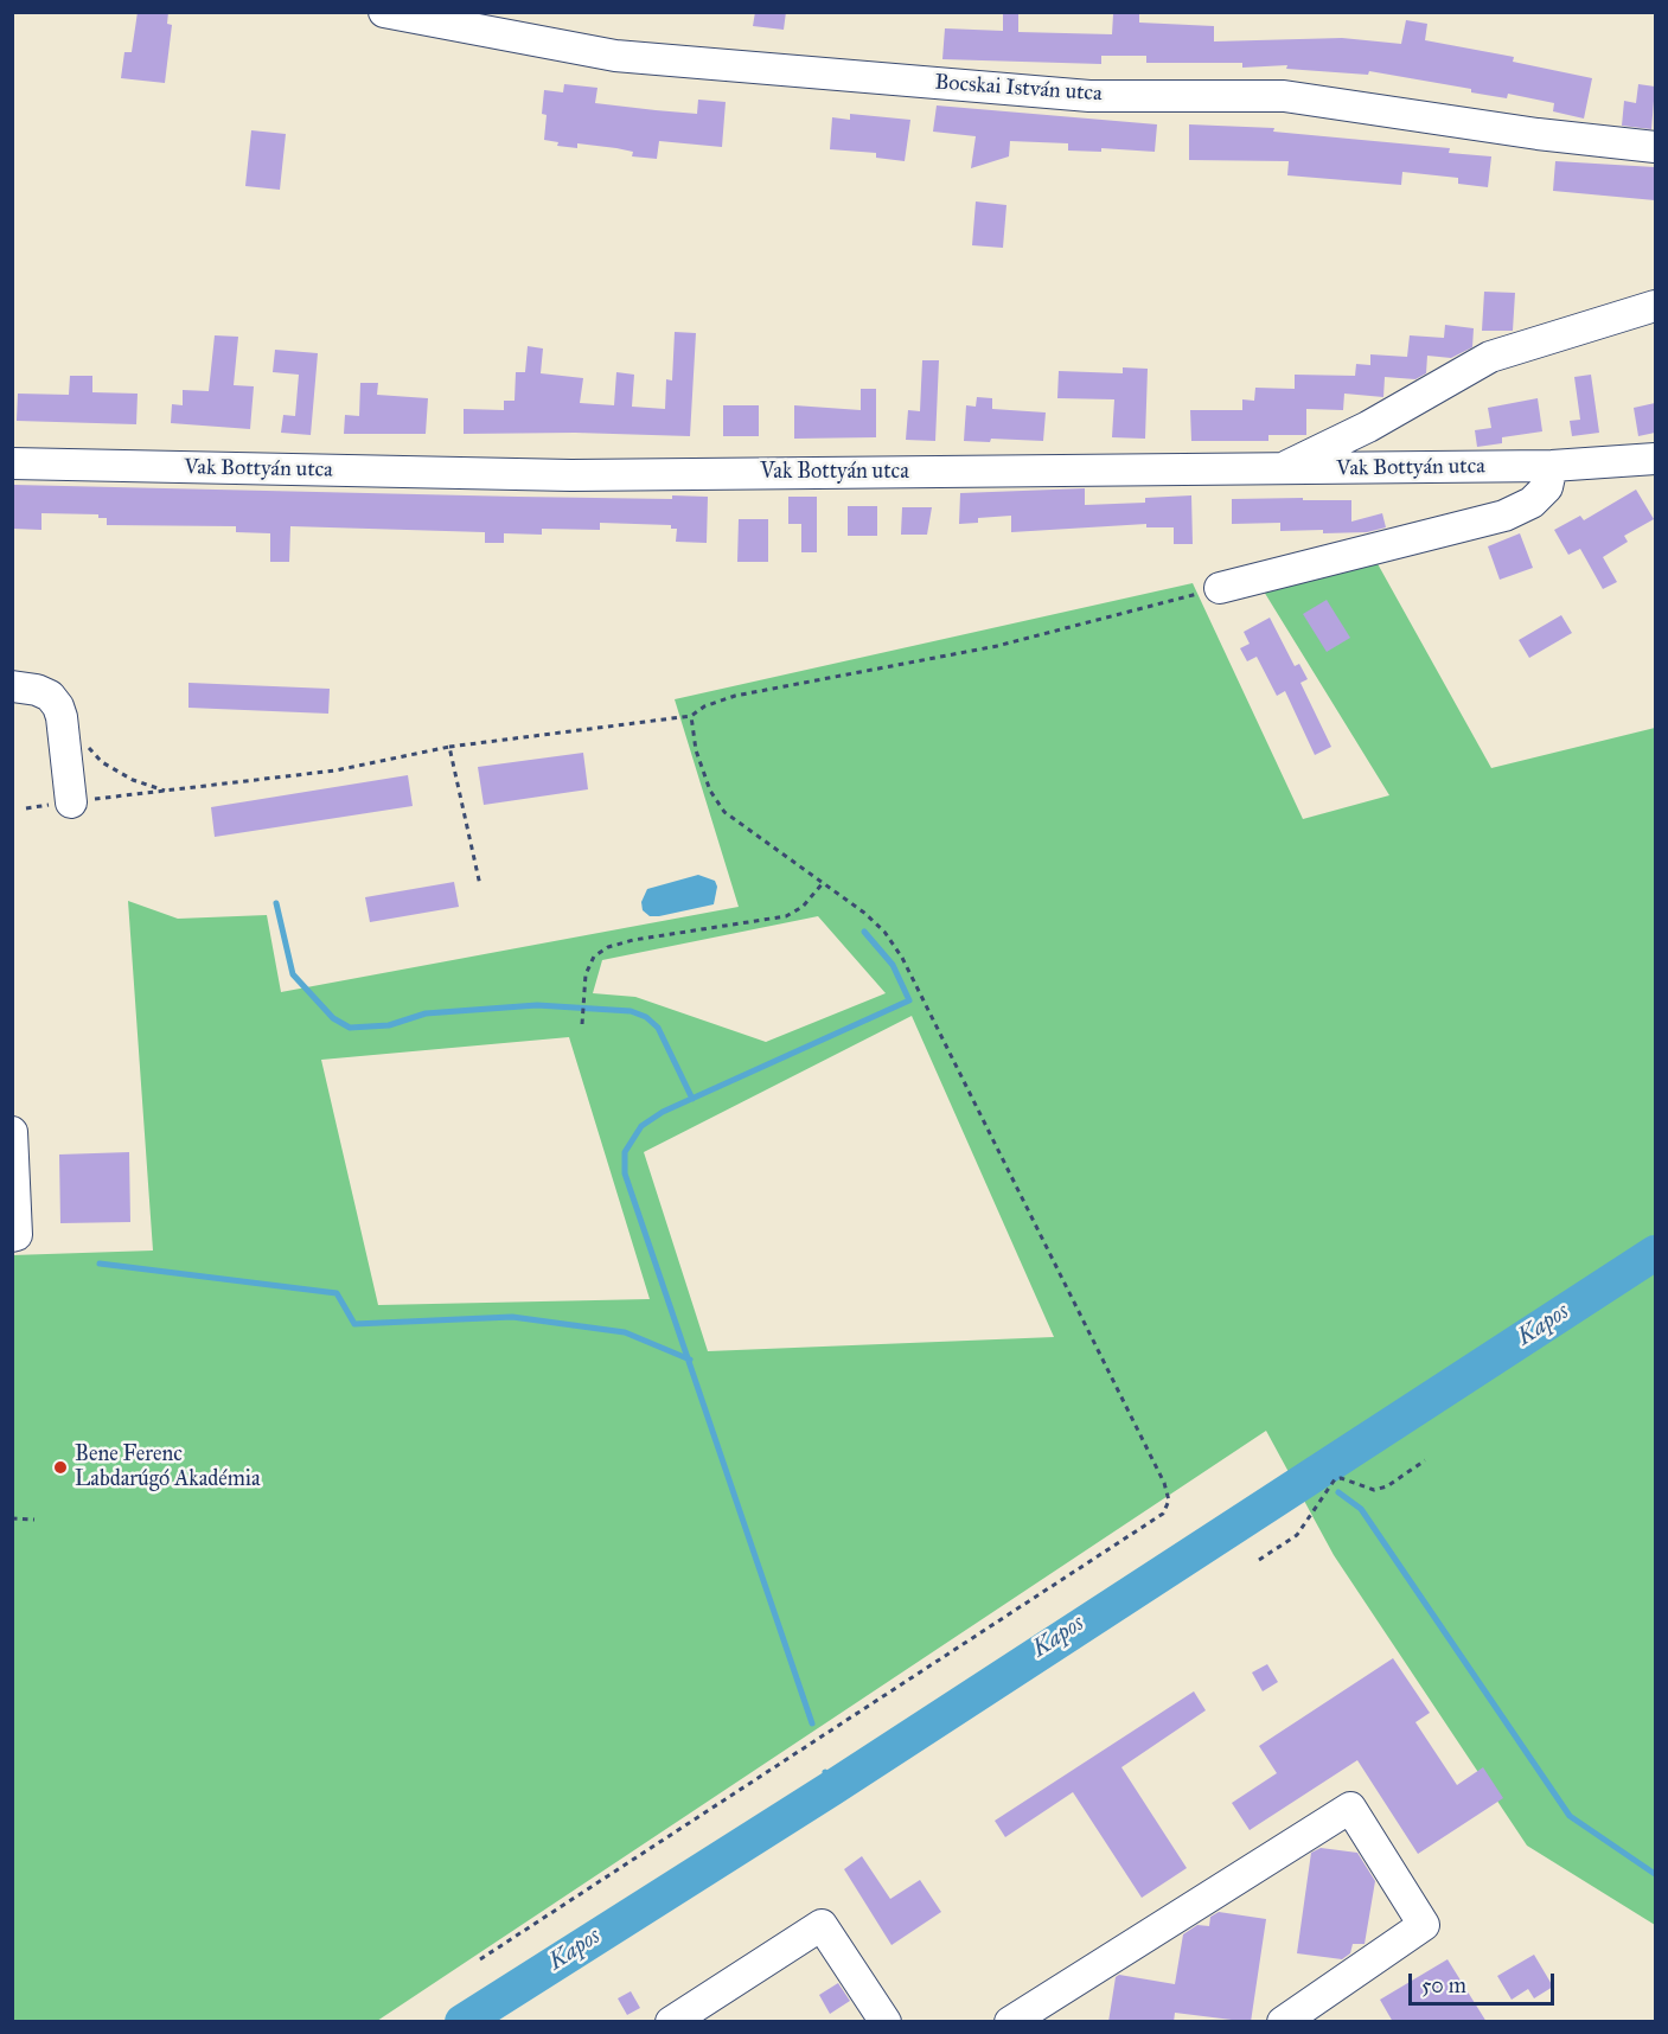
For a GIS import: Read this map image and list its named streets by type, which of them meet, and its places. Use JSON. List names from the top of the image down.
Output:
{
  "streets": {
    "street": ["Bocskai István utca", "Vak Bottyán utca"]
  },
  "water": ["Kapos"],
  "places": ["Bene Ferenc Labdarúgó Akadémia"],
  "scale_bar": "50 m"
}
